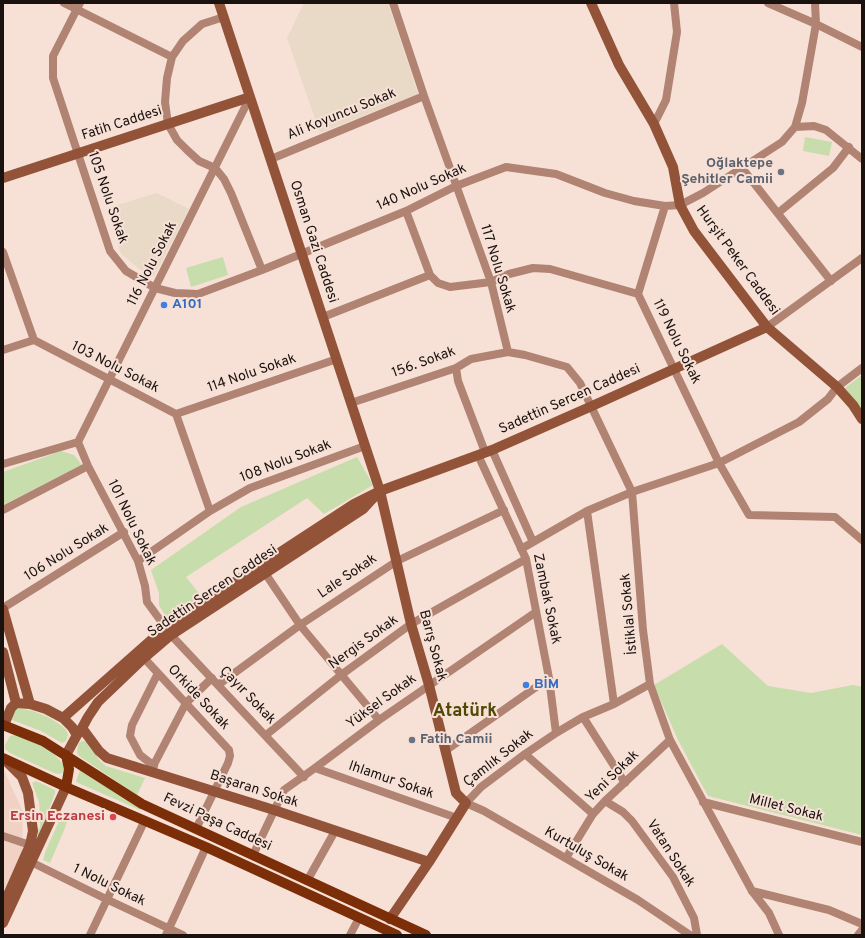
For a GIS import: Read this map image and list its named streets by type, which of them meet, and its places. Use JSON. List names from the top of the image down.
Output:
{
  "streets": {
    "main road": ["Fevzi Paşa Caddesi"],
    "street": [
      "Ali Koyuncu Sokak",
      "Fatih Caddesi",
      "140 Nolu Sokak",
      "105 Nolu Sokak",
      "Osman Gazi Caddesi",
      "Hurşit Peker Caddesi",
      "116 Nolu Sokak",
      "117 Nolu Sokak",
      "119 Nolu Sokak",
      "156. Sokak",
      "103 Nolu Sokak",
      "114 Nolu Sokak",
      "Sadettin Sercen Caddesi",
      "108 Nolu Sokak",
      "101 Nolu Sokak",
      "106 Nolu Sokak",
      "Lale Sokak",
      "Zambak Sokak",
      "İstiklal Sokak",
      "Nergis Sokak",
      "Barış Sokak",
      "Çayır Sokak",
      "Orkide Sokak",
      "Yüksel Sokak",
      "Çamlık Sokak",
      "Yeni Sokak",
      "Ihlamur Sokak",
      "Başaran Sokak",
      "Millet Sokak",
      "Vatan Sokak",
      "Kurtuluş Sokak",
      "1 Nolu Sokak"
    ]
  },
  "crossings": [
    ["Ali Koyuncu Sokak", "Osman Gazi Caddesi"],
    ["Ali Koyuncu Sokak", "117 Nolu Sokak"],
    ["Fatih Caddesi", "105 Nolu Sokak"],
    ["Fatih Caddesi", "Osman Gazi Caddesi"],
    ["Fatih Caddesi", "116 Nolu Sokak"],
    ["140 Nolu Sokak", "105 Nolu Sokak"],
    ["140 Nolu Sokak", "Osman Gazi Caddesi"],
    ["140 Nolu Sokak", "Hurşit Peker Caddesi"],
    ["140 Nolu Sokak", "117 Nolu Sokak"],
    ["140 Nolu Sokak", "119 Nolu Sokak"],
    ["105 Nolu Sokak", "116 Nolu Sokak"],
    ["Osman Gazi Caddesi", "116 Nolu Sokak"],
    ["Osman Gazi Caddesi", "156. Sokak"],
    ["Osman Gazi Caddesi", "114 Nolu Sokak"],
    ["Osman Gazi Caddesi", "Sadettin Sercen Caddesi"],
    ["Osman Gazi Caddesi", "108 Nolu Sokak"],
    ["Osman Gazi Caddesi", "Barış Sokak"],
    ["Hurşit Peker Caddesi", "Sadettin Sercen Caddesi"],
    ["116 Nolu Sokak", "103 Nolu Sokak"],
    ["116 Nolu Sokak", "101 Nolu Sokak"],
    ["117 Nolu Sokak", "156. Sokak"],
    ["119 Nolu Sokak", "Sadettin Sercen Caddesi"],
    ["103 Nolu Sokak", "114 Nolu Sokak"],
    ["Sadettin Sercen Caddesi", "101 Nolu Sokak"],
    ["Sadettin Sercen Caddesi", "Zambak Sokak"],
    ["Sadettin Sercen Caddesi", "Barış Sokak"],
    ["Sadettin Sercen Caddesi", "Çayır Sokak"],
    ["Sadettin Sercen Caddesi", "Orkide Sokak"],
    ["Sadettin Sercen Caddesi", "Başaran Sokak"],
    ["Sadettin Sercen Caddesi", "Fevzi Paşa Caddesi"],
    ["108 Nolu Sokak", "101 Nolu Sokak"],
    ["101 Nolu Sokak", "106 Nolu Sokak"],
    ["101 Nolu Sokak", "Çayır Sokak"],
    ["Lale Sokak", "Zambak Sokak"],
    ["Lale Sokak", "Barış Sokak"],
    ["Lale Sokak", "Çayır Sokak"],
    ["Zambak Sokak", "Nergis Sokak"],
    ["Zambak Sokak", "Yüksel Sokak"],
    ["Zambak Sokak", "Çamlık Sokak"],
    ["İstiklal Sokak", "Çamlık Sokak"],
    ["İstiklal Sokak", "Yeni Sokak"],
    ["İstiklal Sokak", "Millet Sokak"],
    ["Nergis Sokak", "Barış Sokak"],
    ["Nergis Sokak", "Çayır Sokak"],
    ["Barış Sokak", "Yüksel Sokak"],
    ["Barış Sokak", "Çamlık Sokak"],
    ["Barış Sokak", "Kurtuluş Sokak"],
    ["Çayır Sokak", "Yüksel Sokak"],
    ["Orkide Sokak", "Başaran Sokak"],
    ["Yüksel Sokak", "Ihlamur Sokak"],
    ["Yüksel Sokak", "Başaran Sokak"],
    ["Yüksel Sokak", "Fevzi Paşa Caddesi"],
    ["Çamlık Sokak", "Ihlamur Sokak"],
    ["Çamlık Sokak", "Başaran Sokak"],
    ["Çamlık Sokak", "Fevzi Paşa Caddesi"],
    ["Çamlık Sokak", "Kurtuluş Sokak"],
    ["Yeni Sokak", "Vatan Sokak"],
    ["Yeni Sokak", "Kurtuluş Sokak"]
  ],
  "districts": ["Atatürk"],
  "places": [
    "Oğlaktepe Şehitler Camii",
    "A101",
    "BİM",
    "Fatih Camii",
    "Ersin Eczanesi"
  ]
}
